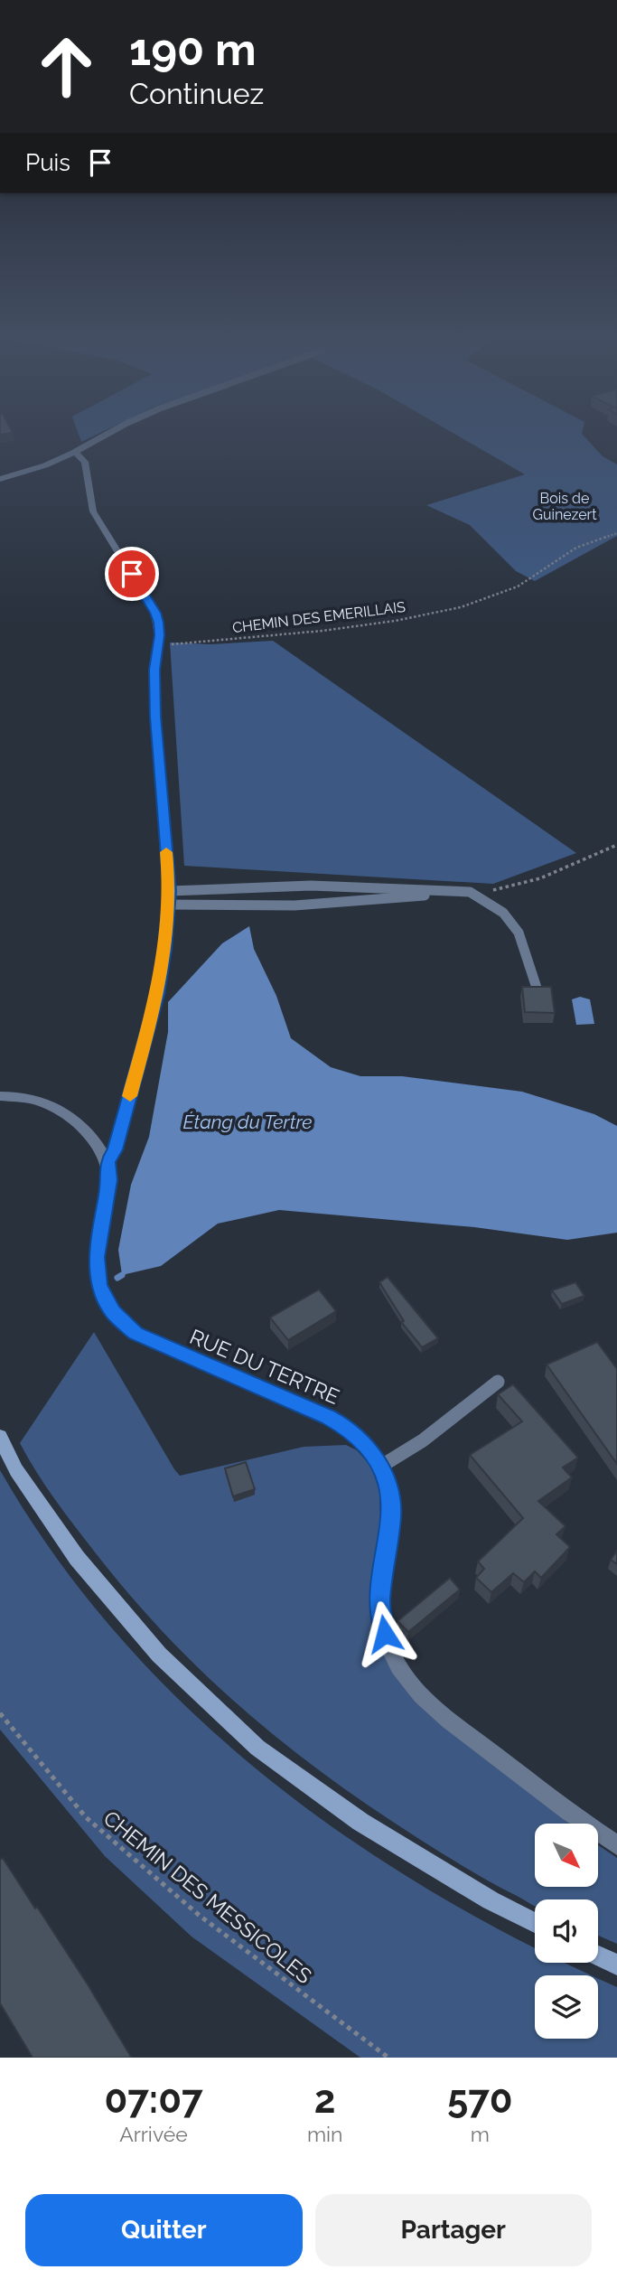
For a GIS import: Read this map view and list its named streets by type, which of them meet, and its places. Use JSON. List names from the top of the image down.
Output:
{
  "streets": {
    "street": ["RUE DU TERTRE"],
    "path": ["CHEMIN DES EMERILLAIS", "CHEMIN DES MESSICOLES"]
  },
  "water": ["Étang du Tertre"],
  "parks": ["Bois de Guinezert"],
  "north": "bottom right",
  "page": {
    "turn": ["190 m", "Continuez"],
    "then": "Puis",
    "eta": [
      "07:07",
      "Arrivée",
      "2",
      "min",
      "570",
      "m"
    ],
    "buttons": ["Quitter", "Partager"]
  }
}
